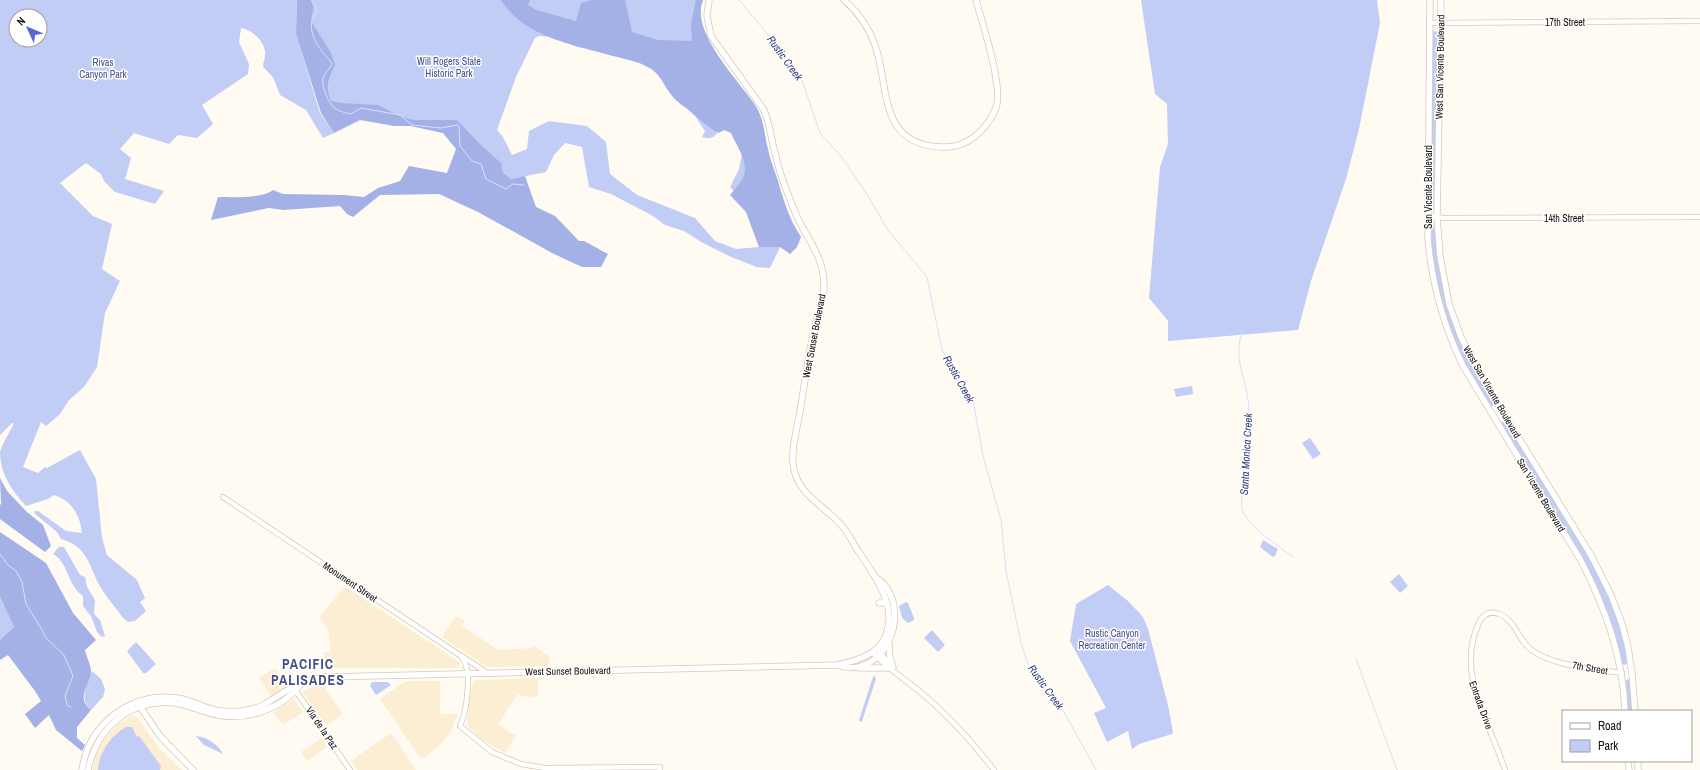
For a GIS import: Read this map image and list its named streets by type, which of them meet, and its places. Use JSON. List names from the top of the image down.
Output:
{
  "streets": {
    "main road": ["West San Vicente Boulevard", "San Vicente Boulevard", "West Sunset Boulevard"],
    "street": [
      "17th Street",
      "14th Street",
      "Monument Street",
      "7th Street",
      "Entrada Drive",
      "Via de la Paz"
    ]
  },
  "crossings": [
    ["17th Street", "West San Vicente Boulevard"],
    ["17th Street", "San Vicente Boulevard"],
    ["West San Vicente Boulevard", "14th Street"],
    ["San Vicente Boulevard", "14th Street"],
    ["San Vicente Boulevard", "7th Street"],
    ["West Sunset Boulevard", "Monument Street"],
    ["West Sunset Boulevard", "Via de la Paz"],
    ["7th Street", "Entrada Drive"]
  ],
  "districts": ["PACIFIC PALISADES"],
  "water": ["Rustic Creek", "Santa Monica Creek"],
  "parks": ["Will Rogers State Historic Park", "Rivas Canyon Park", "Rustic Canyon Recreation Center"],
  "legend": ["Road", "Park"],
  "north": "top left"
}
